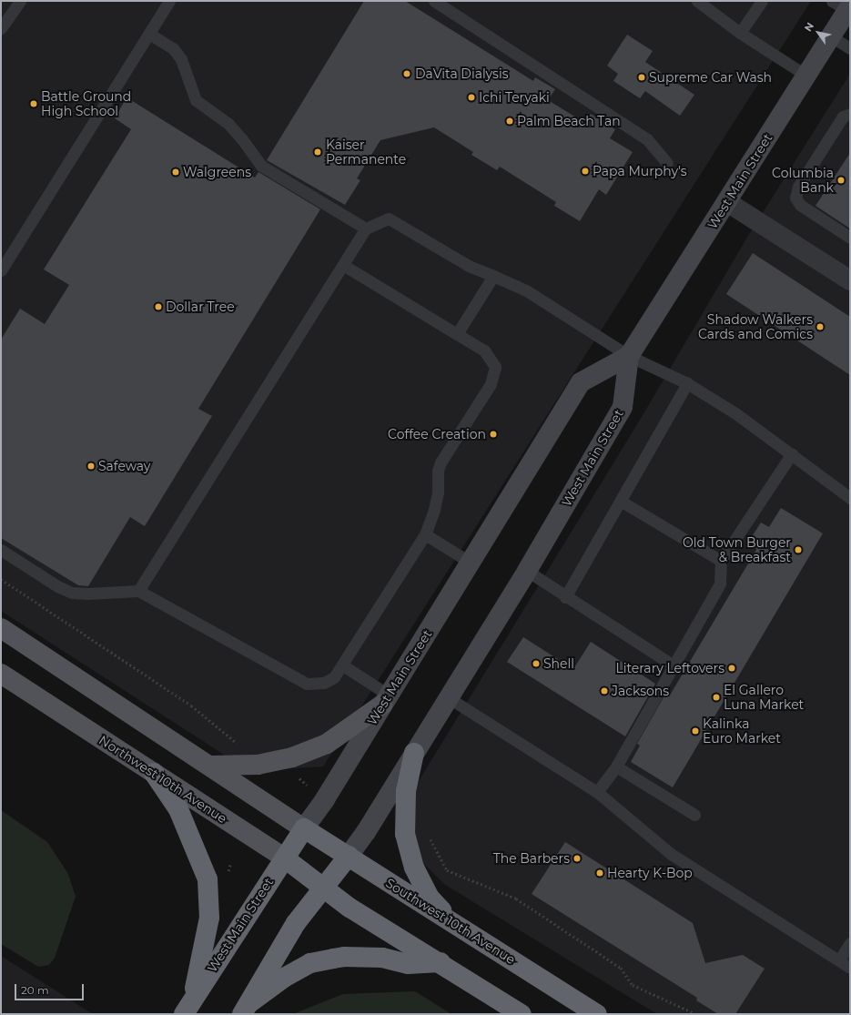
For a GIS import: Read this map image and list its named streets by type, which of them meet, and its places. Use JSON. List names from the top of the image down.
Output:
{
  "streets": {
    "highway": ["West Main Street", "Northwest 10th Avenue", "Southwest 10th Avenue"]
  },
  "crossings": [
    ["West Main Street", "Northwest 10th Avenue"],
    ["West Main Street", "Southwest 10th Avenue"]
  ],
  "places": [
    "DaVita Dialysis",
    "Supreme Car Wash",
    "Ichi Teryaki",
    "Battle Ground High School",
    "Palm Beach Tan",
    "Kaiser Permanente",
    "Papa Murphy's",
    "Walgreens",
    "Columbia Bank",
    "Dollar Tree",
    "Shadow Walkers Cards and Comics",
    "Coffee Creation",
    "Safeway",
    "Old Town Burger & Breakfast",
    "Shell",
    "Literary Leftovers",
    "Jacksons",
    "El Gallero Luna Market",
    "Kalinka Euro Market",
    "The Barbers",
    "Hearty K-Bop"
  ],
  "scale_bar": "20 m",
  "north": "top left"
}
